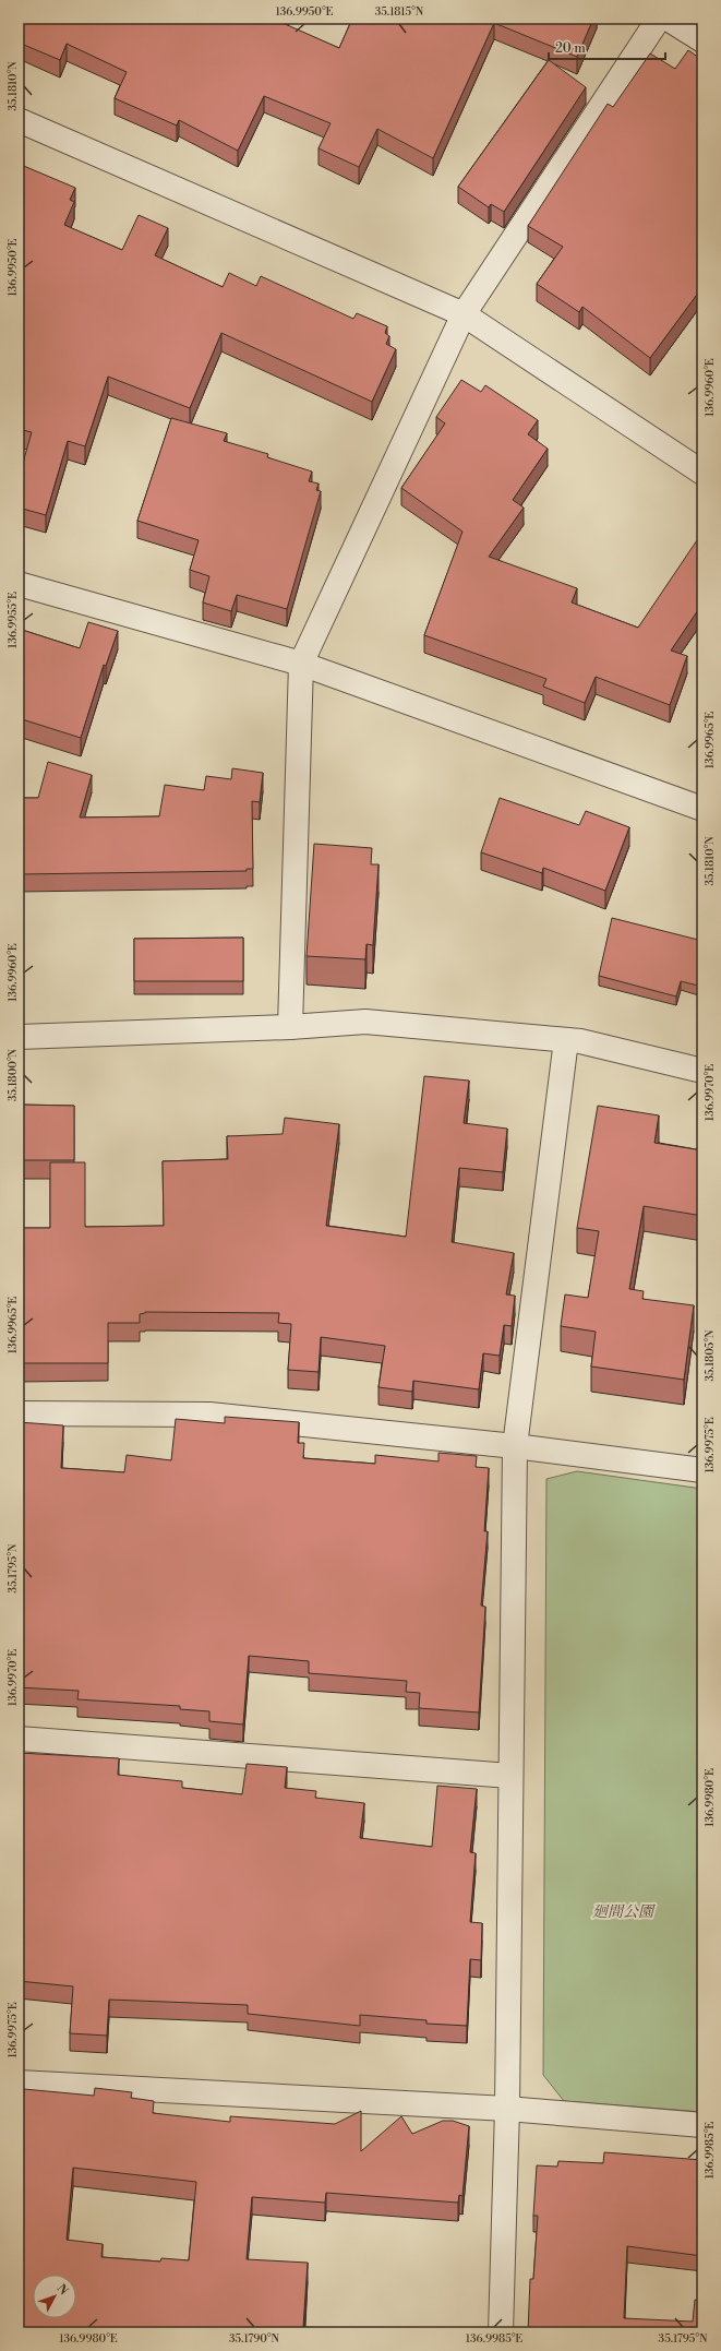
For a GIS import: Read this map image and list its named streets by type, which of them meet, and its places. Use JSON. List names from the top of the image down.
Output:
{
  "parks": ["廻間公園"],
  "scale_bar": "20 m",
  "north": "top right",
  "coordinates": [
    "136.9950°E",
    "35.1815°N",
    "35.1810°N",
    "136.9960°E",
    "136.9955°E",
    "136.9965°E",
    "35.1800°N",
    "136.9970°E",
    "35.1805°N",
    "136.9975°E",
    "35.1795°N",
    "136.9980°E",
    "136.9985°E",
    "35.1790°N"
  ]
}
